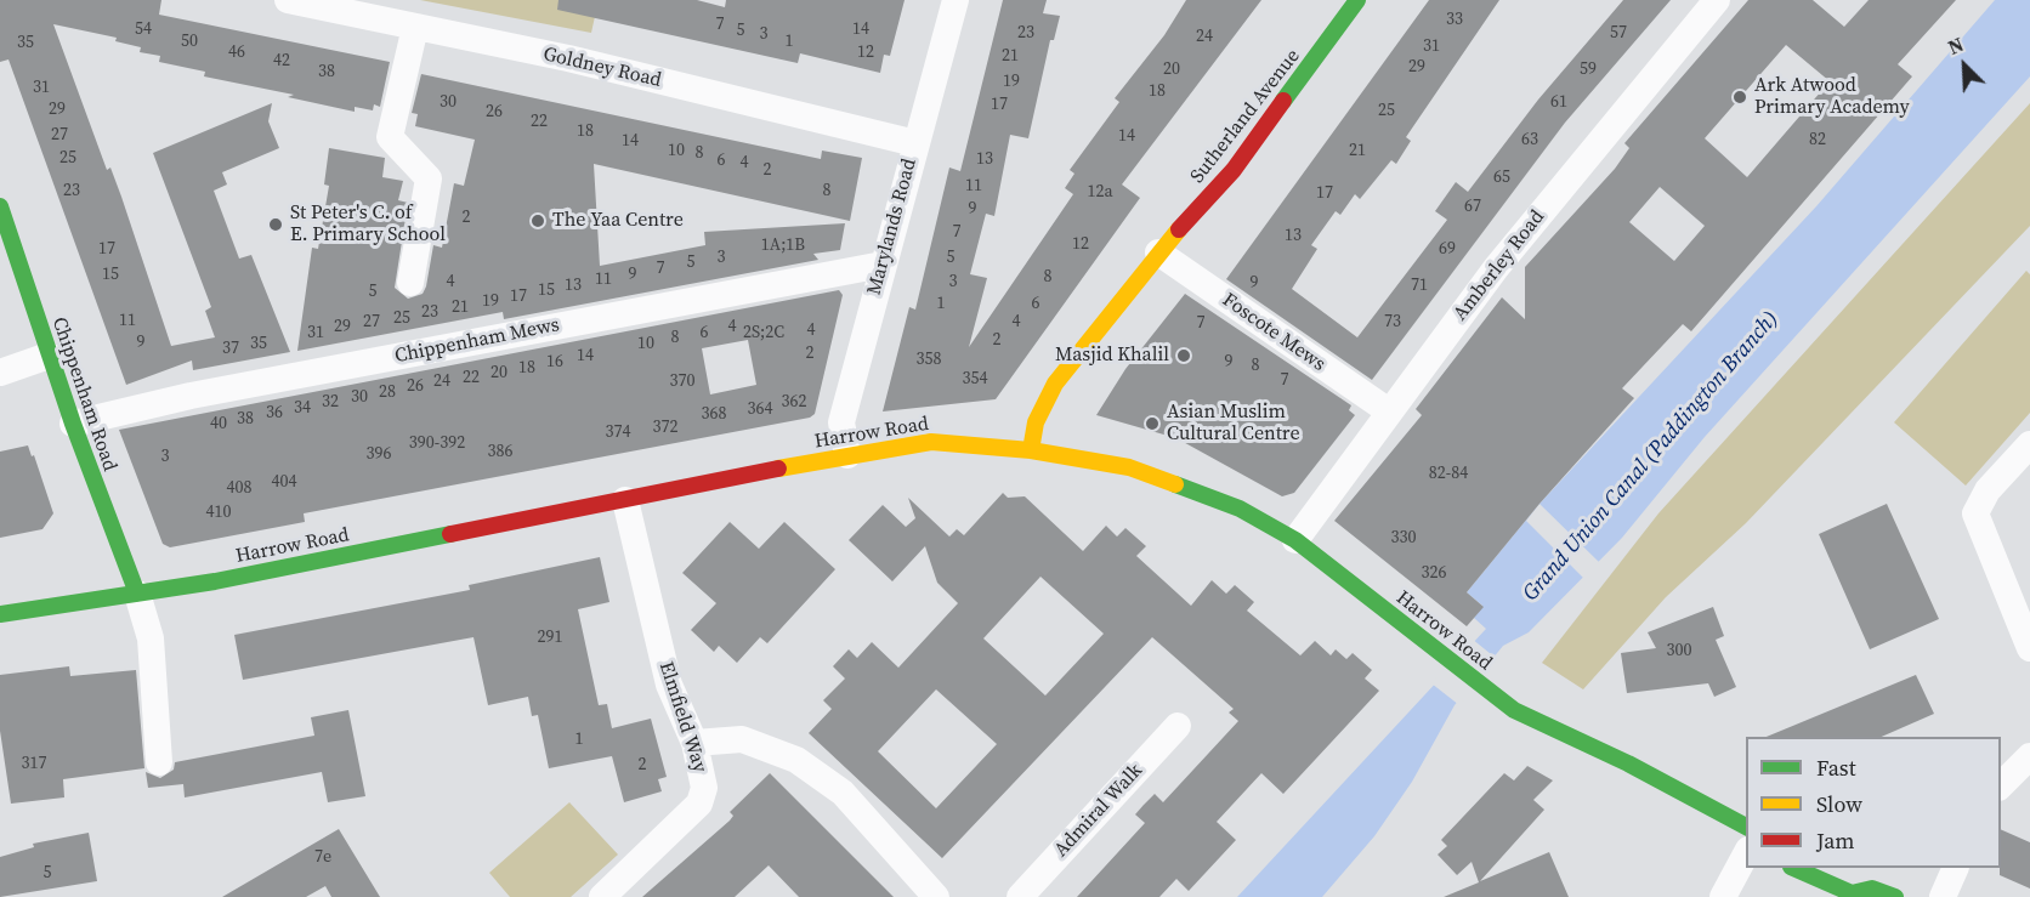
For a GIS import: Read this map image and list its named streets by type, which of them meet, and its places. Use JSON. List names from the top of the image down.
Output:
{
  "streets": {
    "main road": ["Sutherland Avenue", "Chippenham Road", "Harrow Road"],
    "street": [
      "Goldney Road",
      "Marylands Road",
      "Amberley Road",
      "Foscote Mews",
      "Chippenham Mews",
      "Elmfield Way",
      "Admiral Walk"
    ]
  },
  "crossings": [
    ["Goldney Road", "Marylands Road"],
    ["Sutherland Avenue", "Foscote Mews"],
    ["Sutherland Avenue", "Harrow Road"],
    ["Marylands Road", "Chippenham Mews"],
    ["Marylands Road", "Harrow Road"],
    ["Amberley Road", "Foscote Mews"],
    ["Amberley Road", "Harrow Road"],
    ["Chippenham Mews", "Chippenham Road"],
    ["Chippenham Road", "Harrow Road"],
    ["Harrow Road", "Elmfield Way"]
  ],
  "water": ["Grand Union Canal (Paddington Branch)"],
  "places": [
    "Ark Atwood Primary Academy",
    "The Yaa Centre",
    "St Peter's C. of E. Primary School",
    "Masjid Khalil",
    "Asian Muslim Cultural Centre"
  ],
  "house_numbers": [
    "33",
    "7",
    "54",
    "14",
    "5",
    "23",
    "57",
    "3",
    "24",
    "50",
    "1",
    "35",
    "31",
    "46",
    "12",
    "21",
    "42",
    "29",
    "20",
    "59",
    "38",
    "19",
    "31",
    "18",
    "30",
    "61",
    "17",
    "29",
    "25",
    "26",
    "22",
    "18",
    "27",
    "14",
    "63",
    "82",
    "14",
    "10",
    "21",
    "8",
    "25",
    "13",
    "6",
    "4",
    "2",
    "65",
    "11",
    "23",
    "8",
    "12a",
    "17",
    "67",
    "9",
    "2",
    "7",
    "13",
    "12",
    "1A;1B",
    "17",
    "69",
    "3",
    "5",
    "5",
    "7",
    "15",
    "9",
    "8",
    "11",
    "4",
    "3",
    "9",
    "13",
    "71",
    "15",
    "5",
    "17",
    "19",
    "1",
    "6",
    "21",
    "23",
    "25",
    "11",
    "27",
    "4",
    "73",
    "7",
    "29",
    "4",
    "4",
    "31",
    "6",
    "2S;2C",
    "8",
    "2",
    "9",
    "35",
    "10",
    "37",
    "2",
    "14",
    "358",
    "16",
    "9",
    "8",
    "18",
    "20",
    "22",
    "354",
    "7",
    "24",
    "370",
    "26",
    "28",
    "30",
    "32",
    "362",
    "34",
    "364",
    "36",
    "368",
    "38",
    "40",
    "372",
    "374",
    "390-392",
    "386",
    "396",
    "3",
    "82-84",
    "404",
    "408",
    "410",
    "330",
    "326",
    "291",
    "300",
    "1",
    "317",
    "2",
    "7e",
    "5"
  ],
  "legend": ["Fast", "Slow", "Jam"],
  "north": "top left"
}
